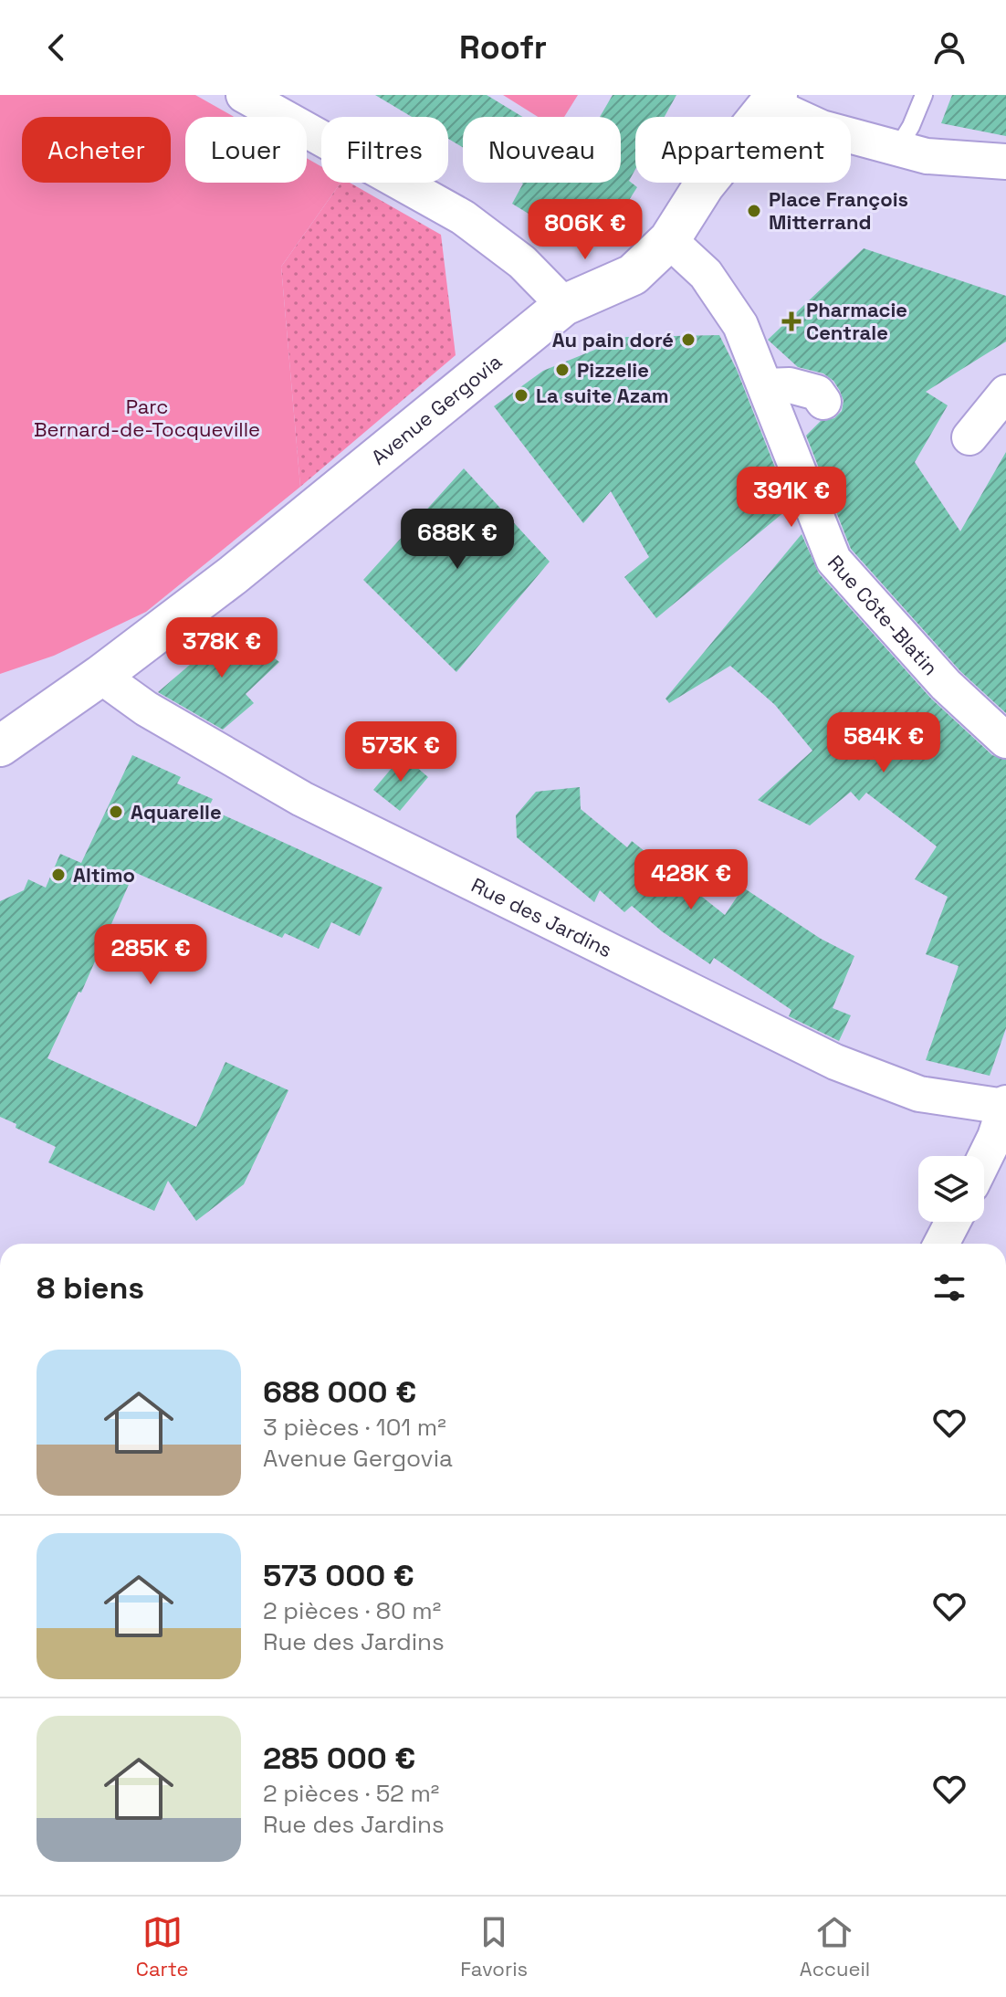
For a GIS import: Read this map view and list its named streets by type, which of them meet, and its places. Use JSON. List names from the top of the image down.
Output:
{
  "streets": {
    "main road": ["Avenue Gergovia"],
    "street": ["Rue Côte-Blatin", "Rue des Jardins"]
  },
  "crossings": [
    ["Avenue Gergovia", "Rue Côte-Blatin"],
    ["Avenue Gergovia", "Rue des Jardins"]
  ],
  "parks": ["Parc Bernard-de-Tocqueville"],
  "places": {
    "other": [
      "Place François Mitterrand",
      "Au pain doré",
      "Pizzelie",
      "La suite Azam",
      "Aquarelle",
      "Altimo"
    ],
    "health": ["Pharmacie Centrale"]
  },
  "page": {
    "header": "Roofr",
    "chip": [
      "Acheter",
      "Louer",
      "Filtres",
      "Nouveau",
      "Appartement"
    ],
    "price": [
      "806K €",
      "391K €",
      "688K €",
      "378K €",
      "584K €",
      "573K €",
      "428K €",
      "285K €"
    ],
    "heading": "8 biens",
    "list": [
      {
        "name": "688 000 €",
        "note": "3 pièces · 101 m² · Avenue Gergovia"
      },
      {
        "name": "573 000 €",
        "note": "2 pièces · 80 m² · Rue des Jardins"
      },
      {
        "name": "285 000 €",
        "note": "2 pièces · 52 m² · Rue des Jardins"
      }
    ],
    "tabs": ["Carte", "Favoris", "Accueil"]
  }
}
